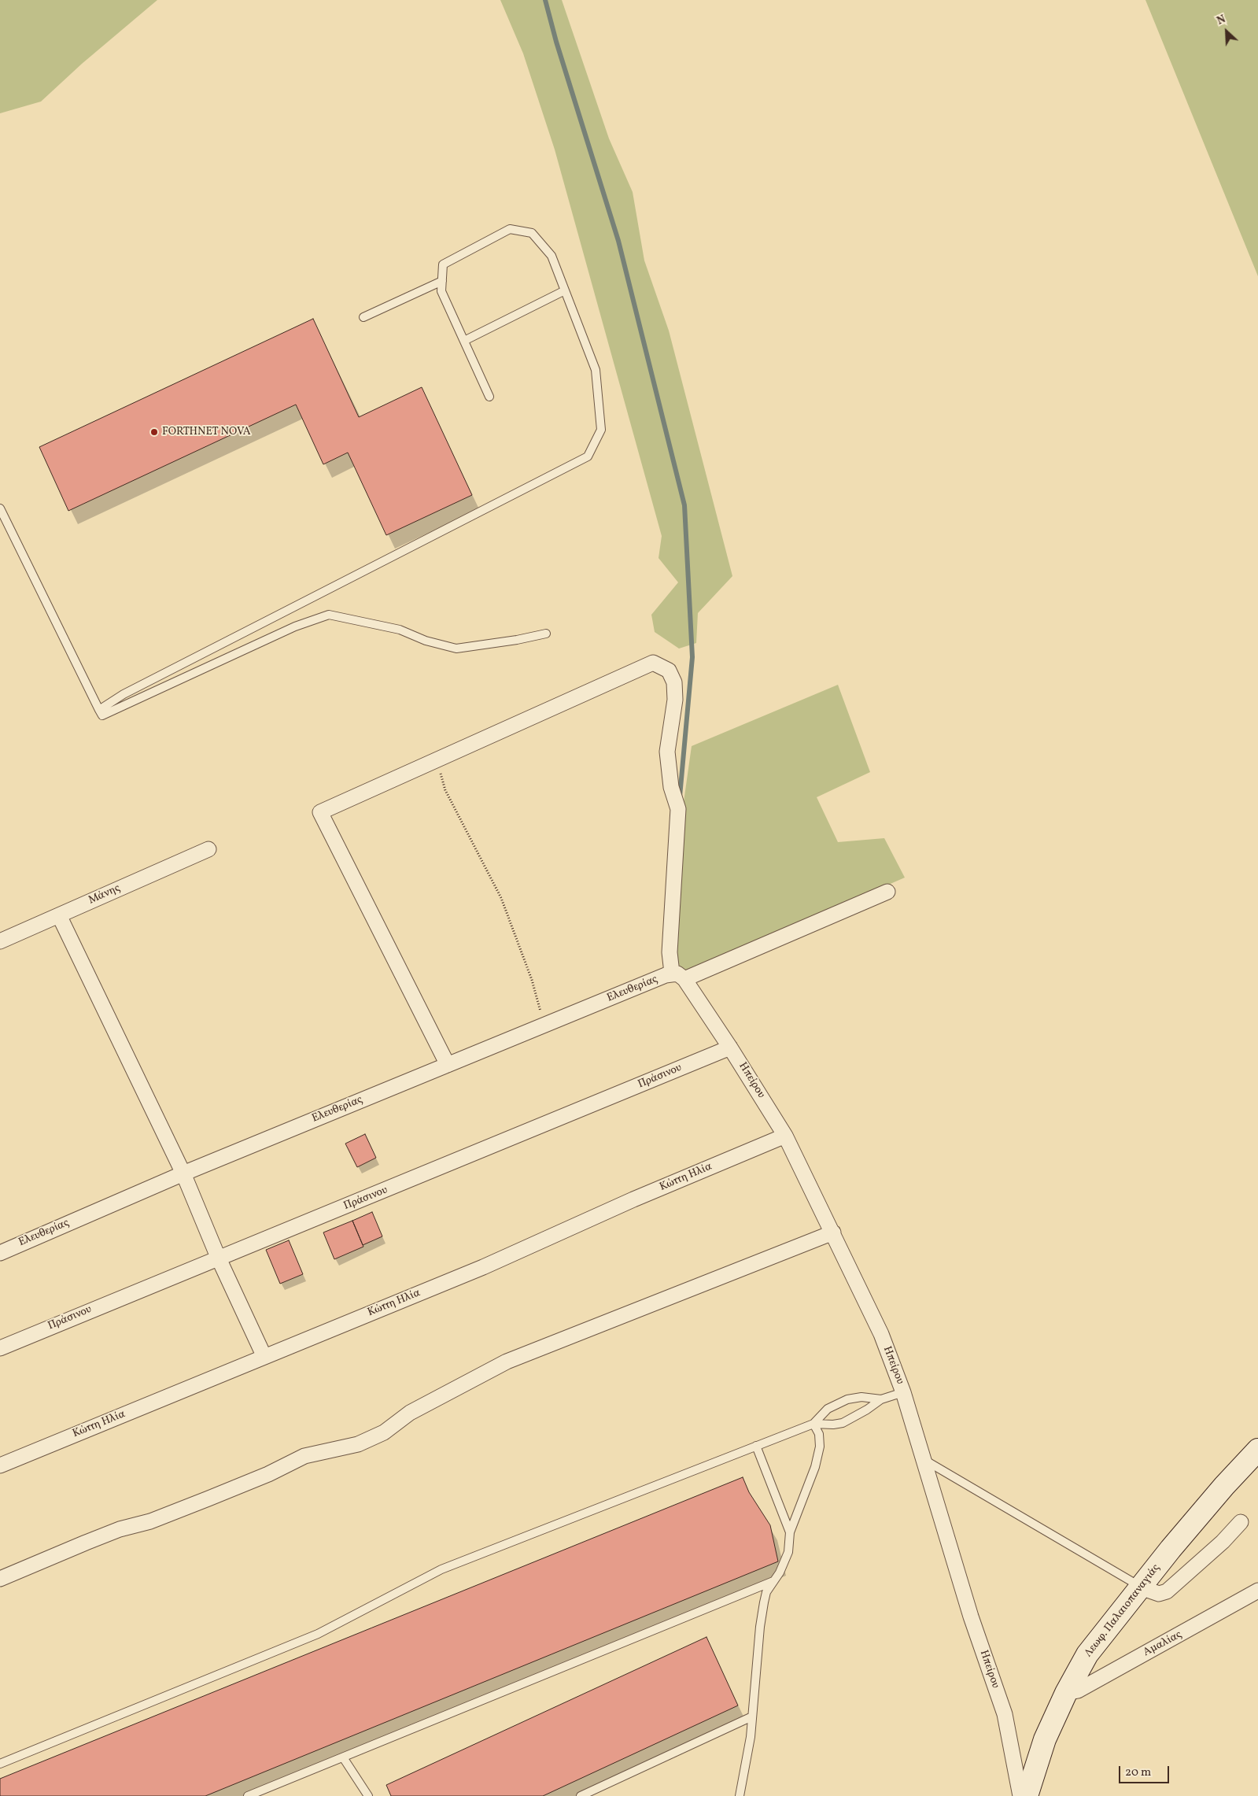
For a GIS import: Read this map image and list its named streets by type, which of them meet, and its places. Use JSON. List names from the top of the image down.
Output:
{
  "streets": {
    "street": [
      "Μάνης",
      "Ελευθερίας",
      "Πράσινου",
      "Ηπείρου",
      "Κώττη Ηλία",
      "Λεωφ. Παλαιοπαναγιάς",
      "Αμαλίας"
    ]
  },
  "crossings": [
    ["Ελευθερίας", "Ηπείρου"],
    ["Πράσινου", "Ηπείρου"],
    ["Ηπείρου", "Κώττη Ηλία"],
    ["Λεωφ. Παλαιοπαναγιάς", "Αμαλίας"]
  ],
  "places": ["FORTHNET NOVA"],
  "scale_bar": "20 m",
  "north": "top left"
}
